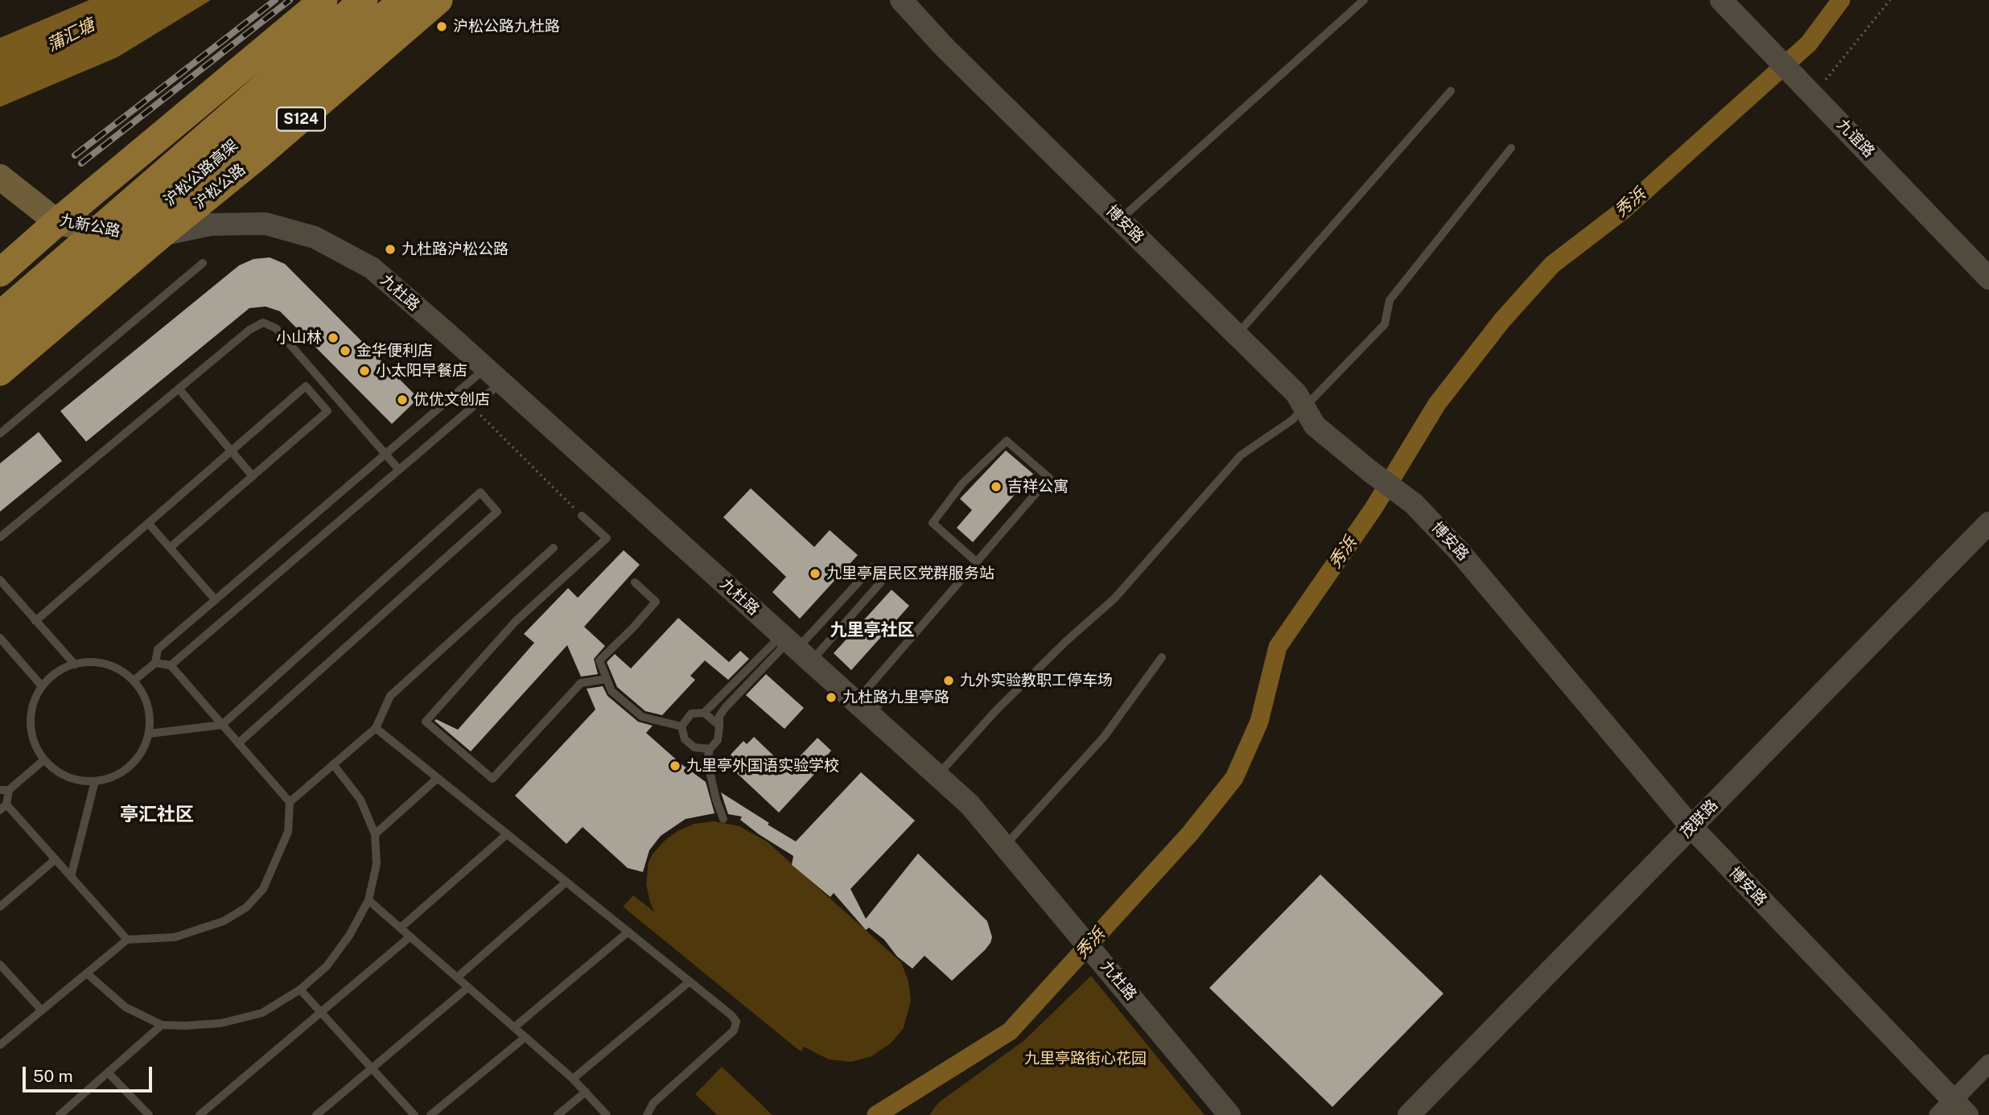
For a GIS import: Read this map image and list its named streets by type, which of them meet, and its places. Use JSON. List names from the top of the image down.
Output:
{
  "streets": {
    "main road": [
      "S124",
      "沪松公路高架",
      "沪松公路",
      "九新公路"
    ],
    "street": [
      "九谊路",
      "博安路",
      "九杜路",
      "茂联路"
    ]
  },
  "crossings": [
    ["沪松公路", "九新公路"],
    ["沪松公路", "九杜路"],
    ["博安路", "茂联路"],
    ["九新公路", "九杜路"]
  ],
  "districts": ["九里亭社区", "亭汇社区"],
  "water": ["蒲汇塘", "秀浜"],
  "parks": ["九里亭路街心花园"],
  "places": [
    "沪松公路九杜路",
    "九杜路沪松公路",
    "小山林",
    "金华便利店",
    "小太阳早餐店",
    "优优文创店",
    "吉祥公寓",
    "九里亭居民区党群服务站",
    "九外实验教职工停车场",
    "九杜路九里亭路",
    "九里亭外国语实验学校"
  ],
  "scale_bar": "50 m"
}
